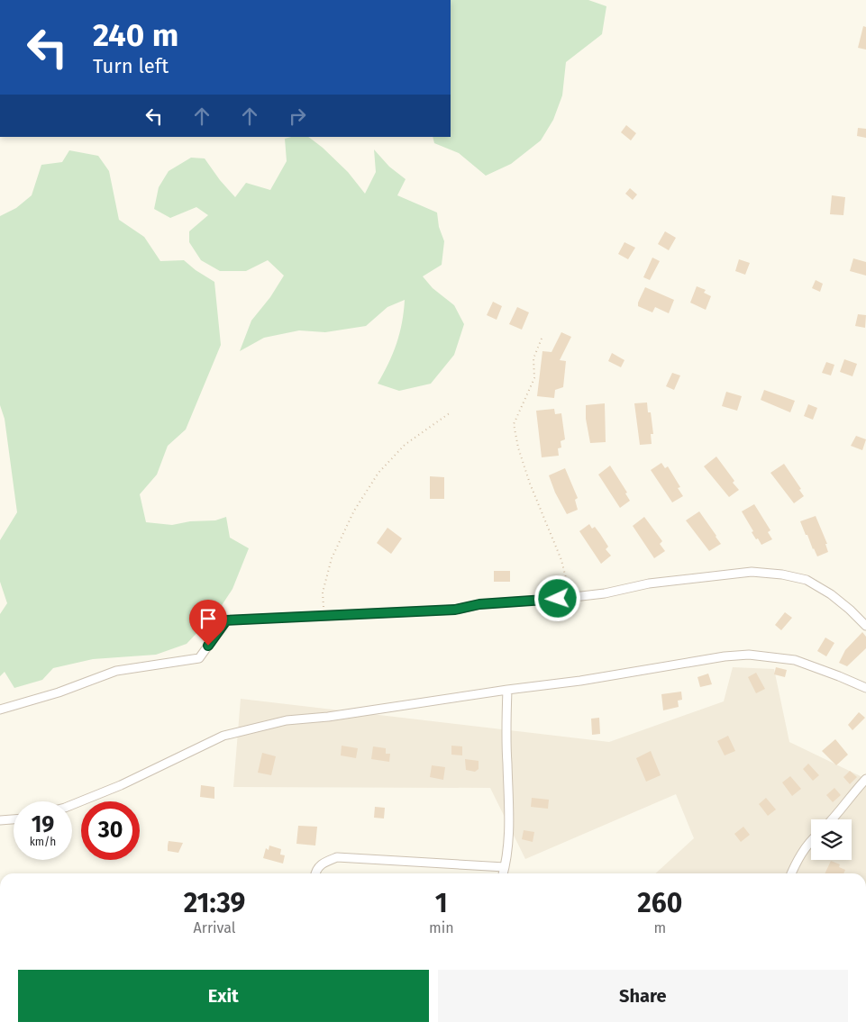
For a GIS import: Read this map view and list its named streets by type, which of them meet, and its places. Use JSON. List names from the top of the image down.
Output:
{
  "page": {
    "turn": ["240 m", "Turn left"],
    "speed": "19 km/h",
    "limit": "30",
    "eta": [
      "21:39",
      "Arrival",
      "1",
      "min",
      "260",
      "m"
    ],
    "buttons": ["Exit", "Share"]
  }
}
